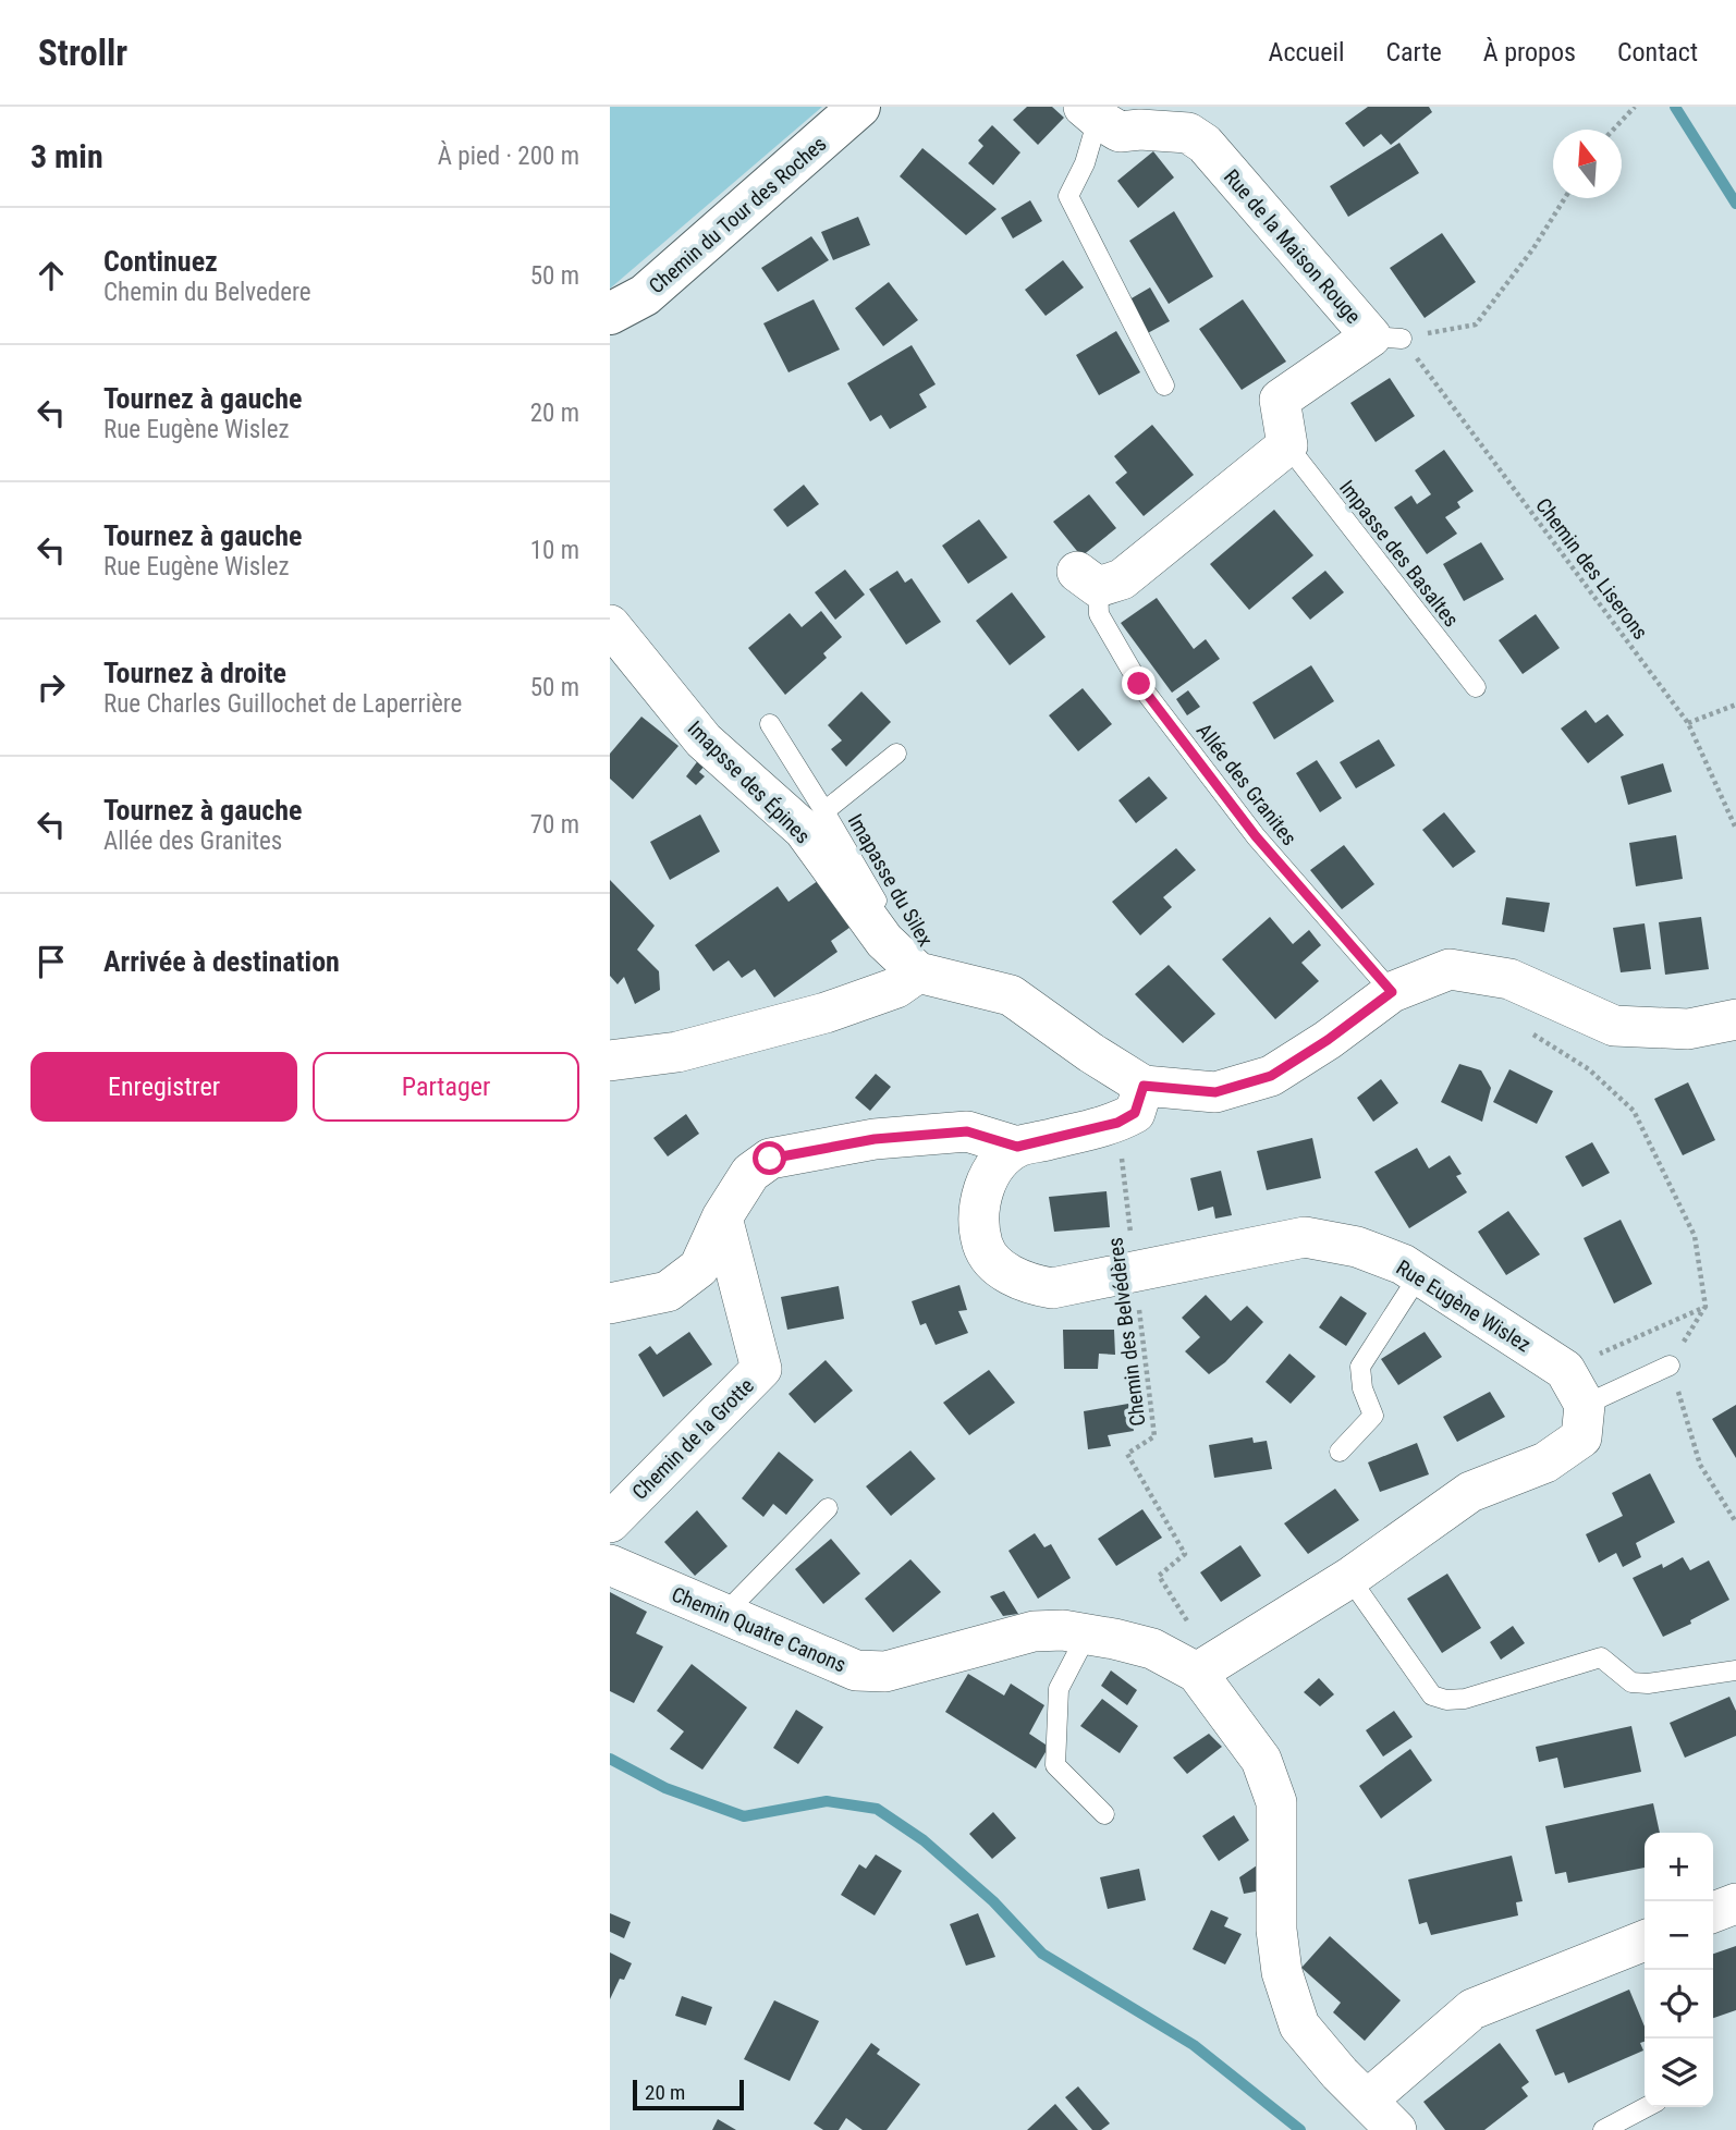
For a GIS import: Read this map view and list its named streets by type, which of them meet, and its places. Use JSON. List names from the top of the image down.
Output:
{
  "streets": {
    "street": [
      "Chemin du Tour des Roches",
      "Rue de la Maison Rouge",
      "Imapsse des Épines",
      "Rue Eugène Wislez",
      "Chemin de la Grotte",
      "Chemin Quatre Canons"
    ],
    "lane": ["Impasse des Basaltes", "Allée des Granites", "Imapasse du Silex"],
    "path": ["Chemin des Liserons", "Chemin des Belvédères"]
  },
  "crossings": [
    ["Rue de la Maison Rouge", "Impasse des Basaltes"],
    ["Rue de la Maison Rouge", "Chemin des Liserons"],
    ["Imapsse des Épines", "Imapasse du Silex"],
    ["Rue Eugène Wislez", "Chemin des Belvédères"],
    ["Chemin des Belvédères", "Chemin Quatre Canons"]
  ],
  "scale_bar": "20 m",
  "north": "top",
  "page": {
    "header": "Strollr",
    "nav": [
      "Accueil",
      "Carte",
      "À propos",
      "Contact"
    ],
    "heading": ["3 min", "À pied · 200 m"],
    "list": [
      ["Continuez", "Chemin du Belvedere", "50 m"],
      ["Tournez à gauche", "Rue Eugène Wislez", "20 m"],
      ["Tournez à gauche", "Rue Eugène Wislez", "10 m"],
      ["Tournez à droite", "Rue Charles Guillochet de Laperrière", "50 m"],
      ["Tournez à gauche", "Allée des Granites", "70 m"],
      "Arrivée à destination"
    ],
    "buttons": ["Enregistrer", "Partager"],
    "map_buttons": ["+", "−"],
    "scale": "20 m"
  }
}
